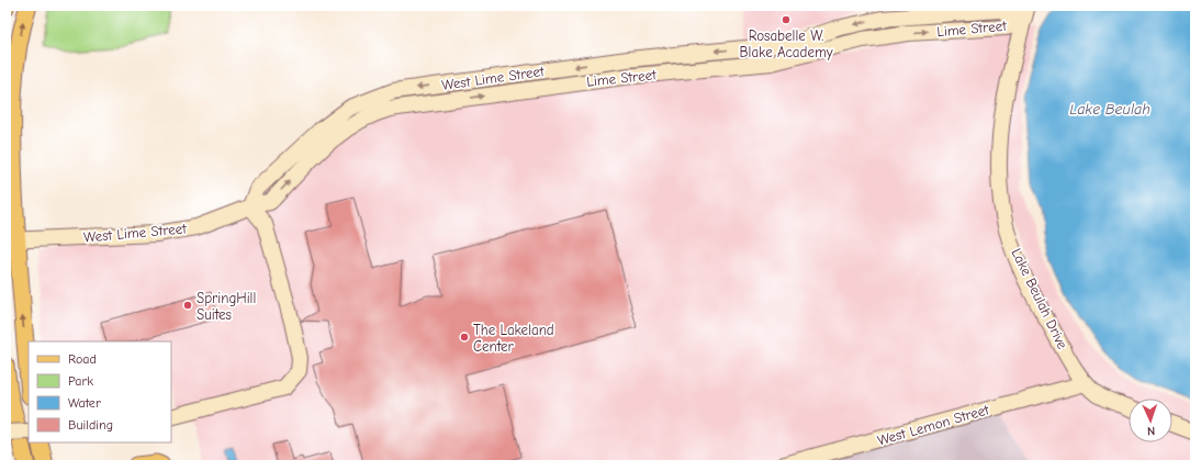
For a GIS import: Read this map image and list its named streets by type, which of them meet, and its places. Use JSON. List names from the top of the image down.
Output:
{
  "streets": {
    "street": ["West Lime Street", "Lake Beulah Drive", "West Lemon Street"]
  },
  "crossings": [
    ["West Lime Street", "Lake Beulah Drive"],
    ["Lake Beulah Drive", "West Lemon Street"]
  ],
  "water": ["Lake Beulah"],
  "places": ["Rosabelle W. Blake Academy", "SpringHill Suites", "The Lakeland Center"],
  "legend": [
    "Road",
    "Park",
    "Water",
    "Building"
  ],
  "north": "bottom"
}
